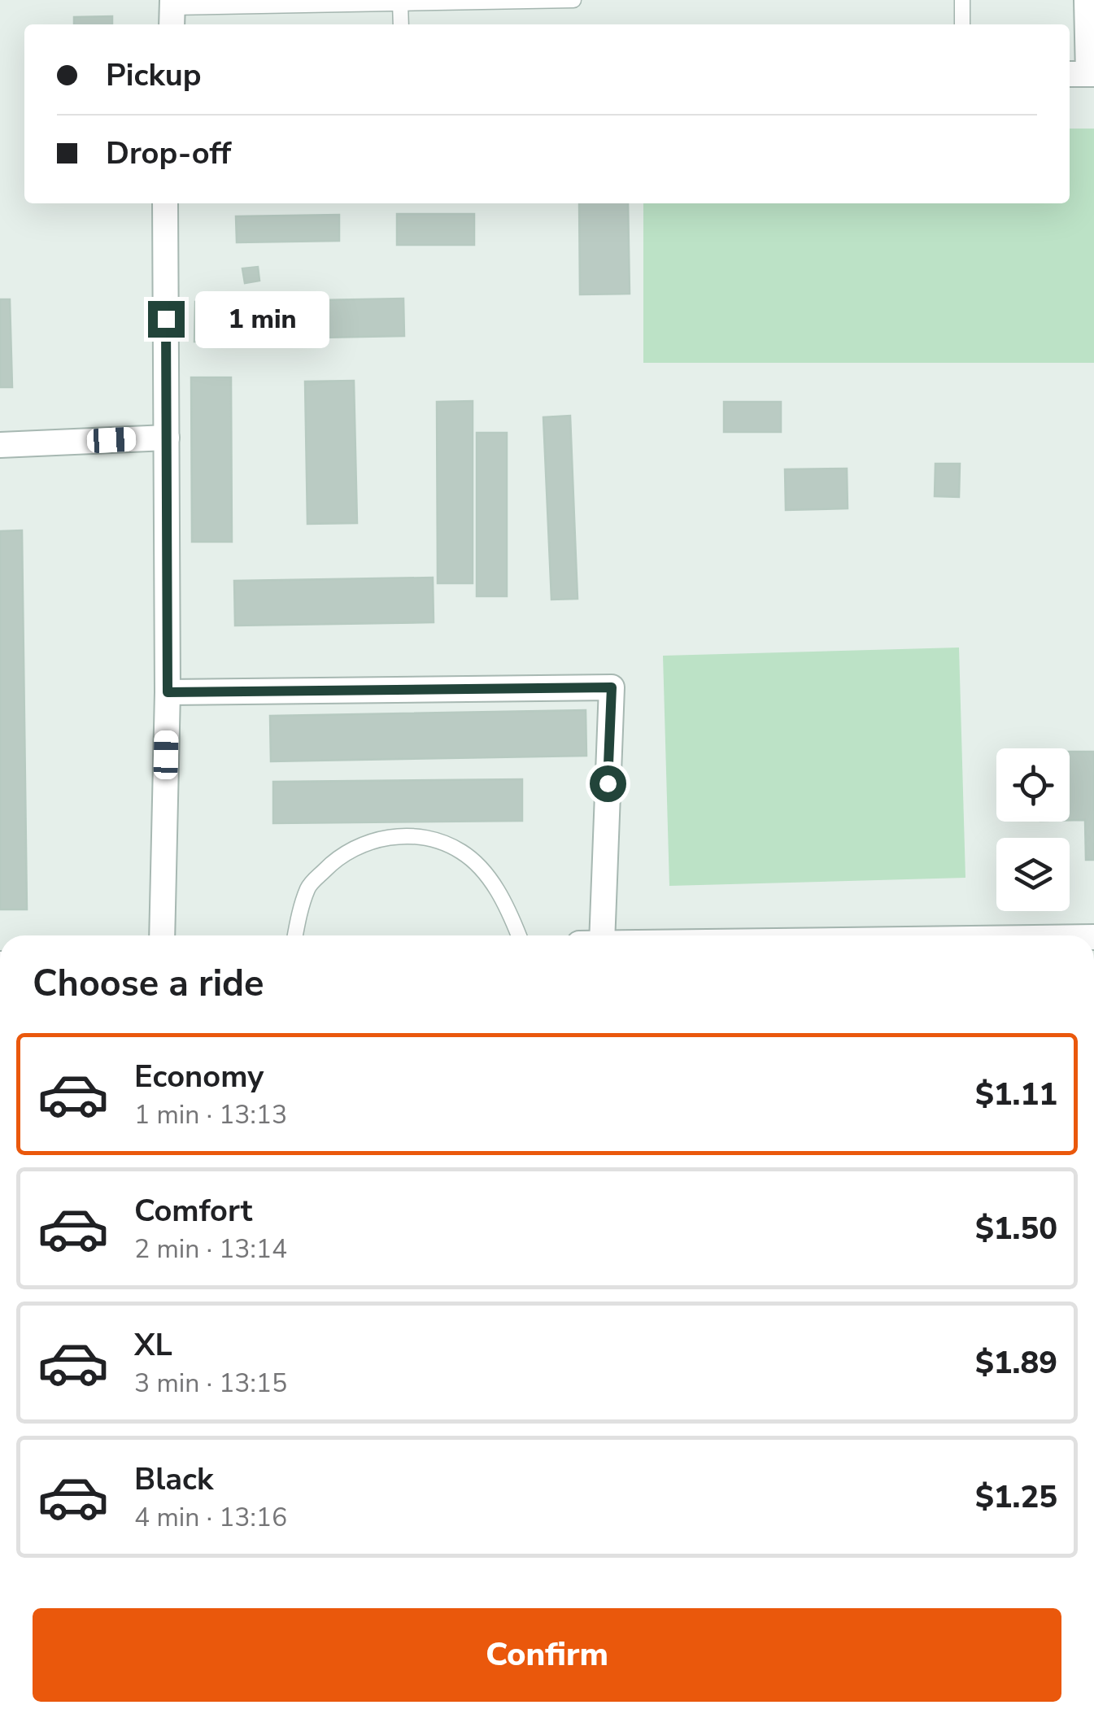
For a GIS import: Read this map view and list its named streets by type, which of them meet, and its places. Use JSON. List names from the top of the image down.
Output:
{
  "page": {
    "banner": ["Pickup", "Drop-off"],
    "bubble": "1 min",
    "heading": "Choose a ride",
    "list": [
      {
        "name": "Economy",
        "note": "1 min · 13:13",
        "value": "$1.11"
      },
      {
        "name": "Comfort",
        "note": "2 min · 13:14",
        "value": "$1.50"
      },
      {
        "name": "XL",
        "note": "3 min · 13:15",
        "value": "$1.89"
      },
      {
        "name": "Black",
        "note": "4 min · 13:16",
        "value": "$1.25"
      }
    ],
    "buttons": "Confirm"
  }
}
